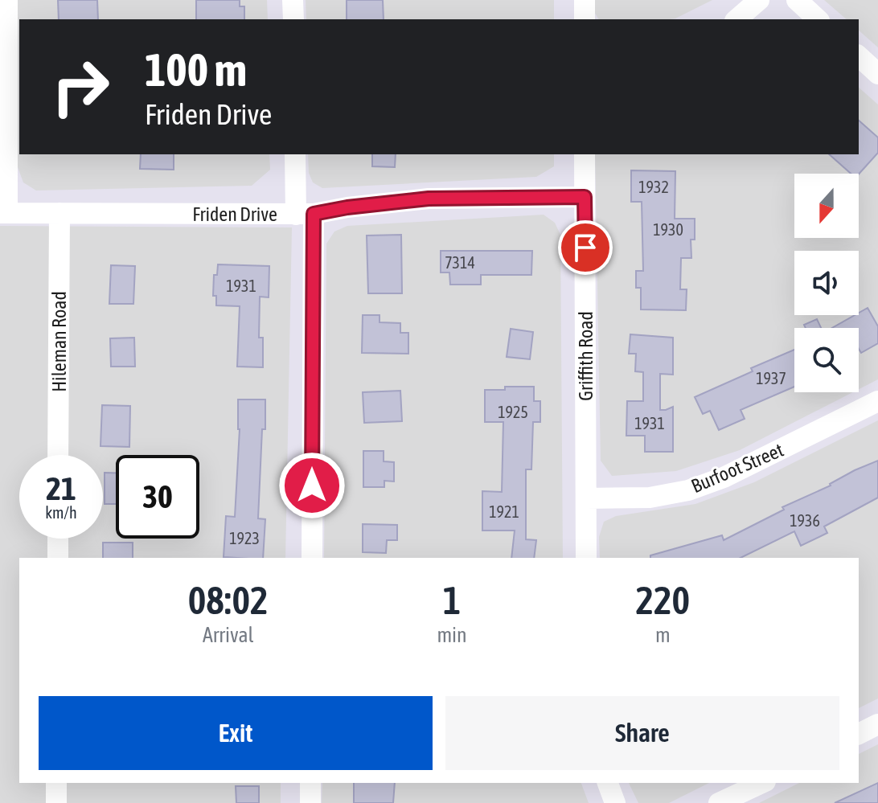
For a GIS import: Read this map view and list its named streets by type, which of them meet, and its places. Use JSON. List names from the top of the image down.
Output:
{
  "streets": {
    "street": [
      "Friden Drive",
      "Hileman Road",
      "Griffith Road",
      "Burfoot Street"
    ]
  },
  "crossings": [
    ["Friden Drive", "Hileman Road"],
    ["Friden Drive", "Griffith Road"],
    ["Griffith Road", "Burfoot Street"]
  ],
  "house_numbers": [
    "1932",
    "1930",
    "7314",
    "1931",
    "1937",
    "1925",
    "1931",
    "1921",
    "1936",
    "1923"
  ],
  "north": "bottom",
  "page": {
    "turn": ["100 m", "Friden Drive"],
    "speed": "21 km/h",
    "limit": "30",
    "eta": [
      "08:02",
      "Arrival",
      "1",
      "min",
      "220",
      "m"
    ],
    "buttons": ["Exit", "Share"]
  }
}
